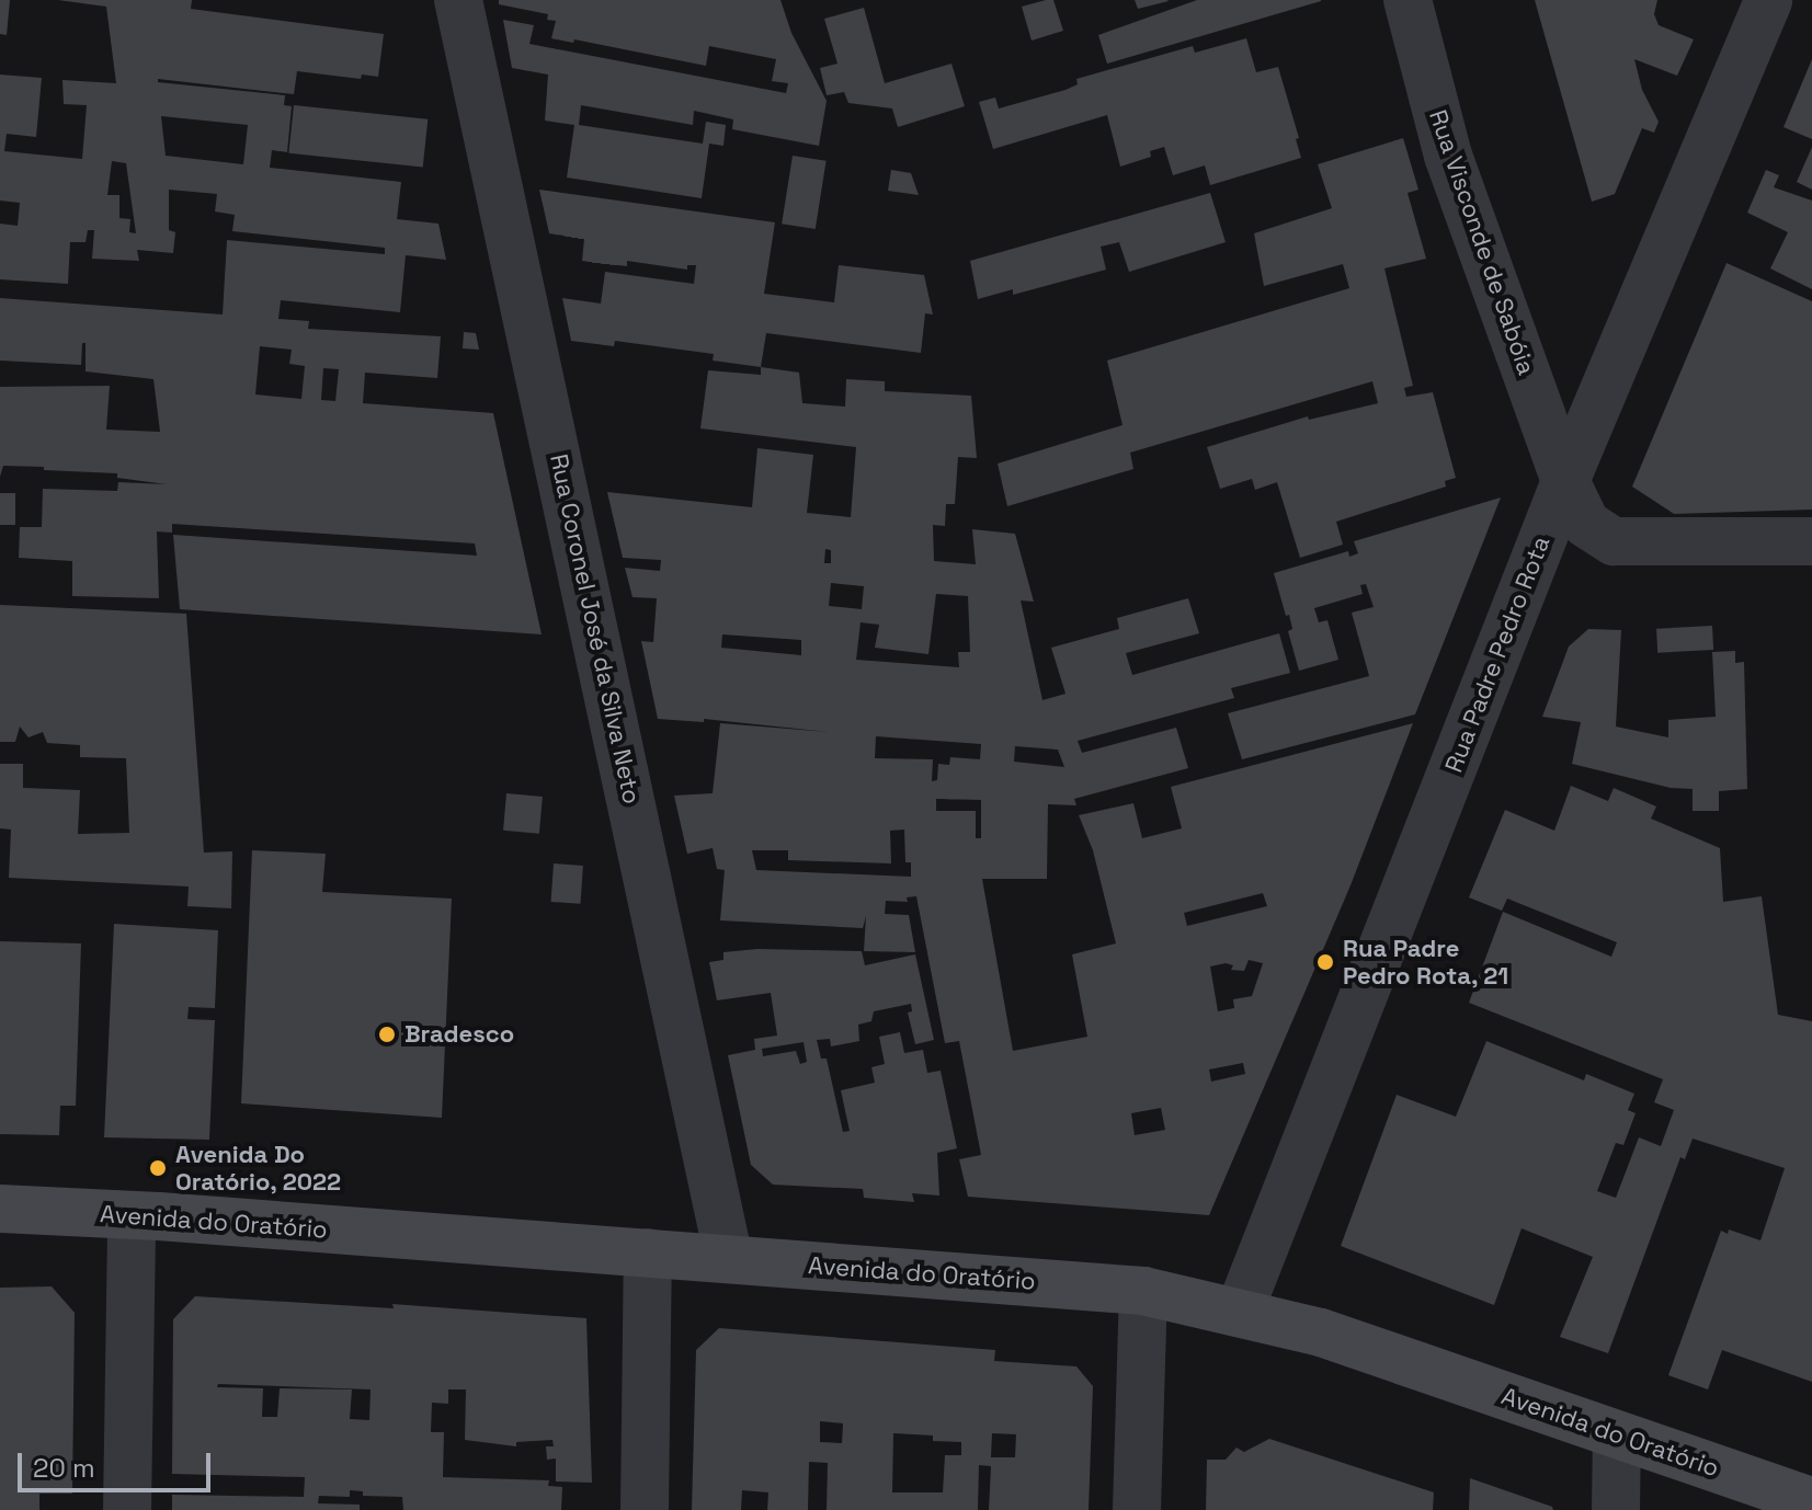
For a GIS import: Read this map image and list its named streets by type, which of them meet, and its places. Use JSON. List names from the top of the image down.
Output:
{
  "streets": {
    "main road": ["Avenida do Oratório"],
    "street": ["Rua Visconde de Sabóia", "Rua Coronel José da Silva Neto", "Rua Padre Pedro Rota"]
  },
  "crossings": [
    ["Rua Visconde de Sabóia", "Rua Padre Pedro Rota"],
    ["Rua Coronel José da Silva Neto", "Avenida do Oratório"],
    ["Rua Padre Pedro Rota", "Avenida do Oratório"]
  ],
  "places": ["Rua Padre Pedro Rota, 21", "Bradesco", "Avenida Do Oratório, 2022"],
  "scale_bar": "20 m"
}
